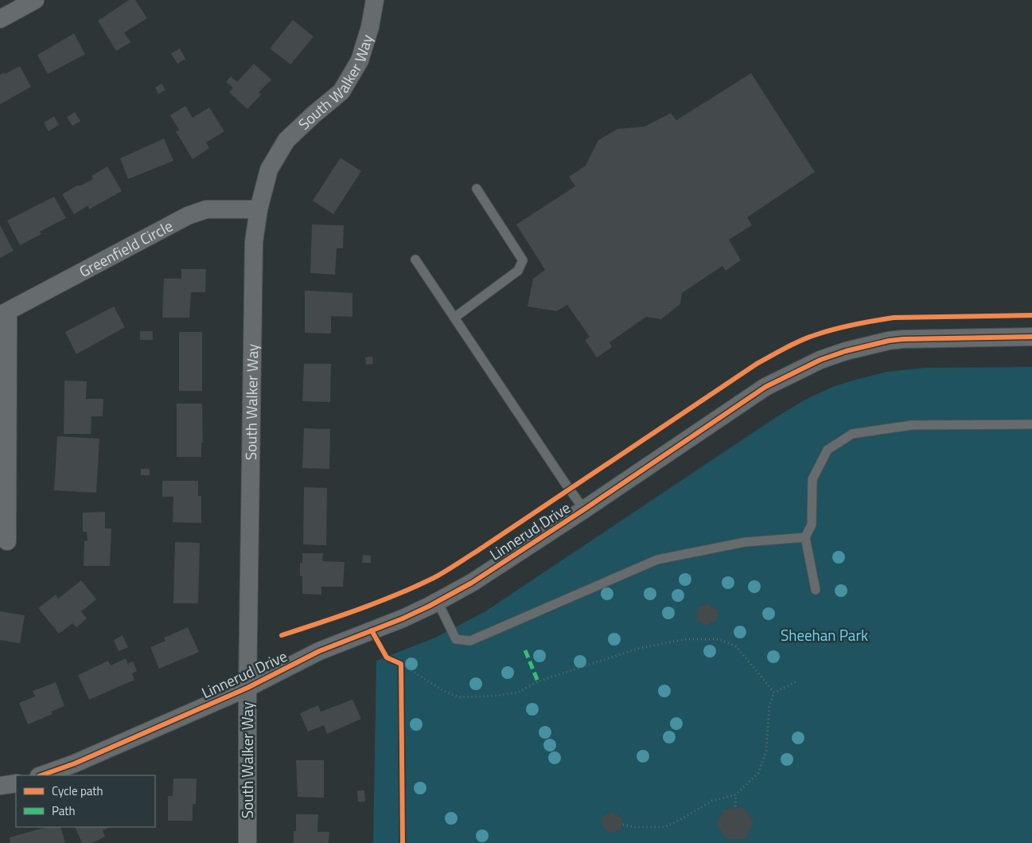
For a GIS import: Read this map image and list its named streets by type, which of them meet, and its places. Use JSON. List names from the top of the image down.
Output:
{
  "streets": {
    "street": ["South Walker Way", "Greenfield Circle", "Linnerud Drive"]
  },
  "crossings": [
    ["South Walker Way", "Greenfield Circle"],
    ["South Walker Way", "Linnerud Drive"]
  ],
  "parks": ["Sheehan Park"],
  "legend": ["Cycle path", "Path"]
}
